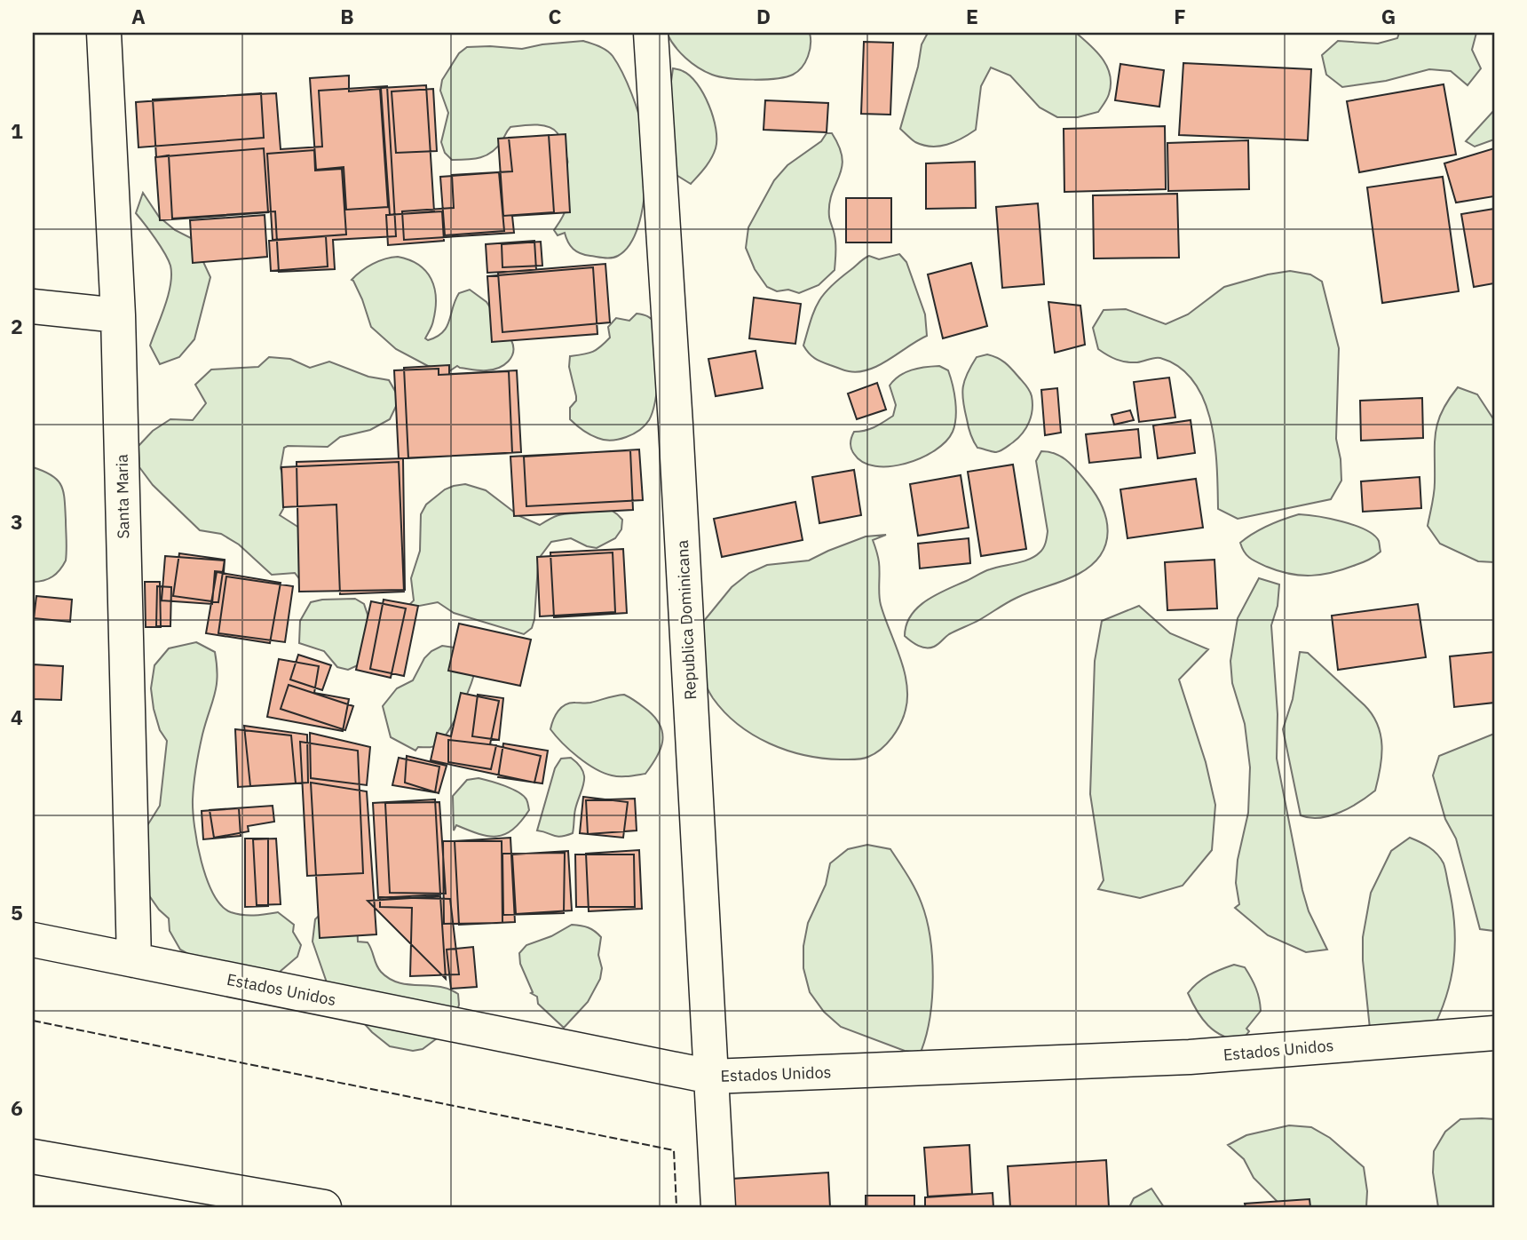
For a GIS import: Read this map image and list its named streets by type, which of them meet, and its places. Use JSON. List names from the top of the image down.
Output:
{
  "streets": {
    "street": ["Santa Maria", "Republica Dominicana", "Estados Unidos"]
  },
  "crossings": [
    ["Santa Maria", "Estados Unidos"],
    ["Republica Dominicana", "Estados Unidos"]
  ],
  "grid": {
    "columns": [
      "A",
      "B",
      "C",
      "D",
      "E",
      "F",
      "G"
    ],
    "rows": [
      "1",
      "2",
      "3",
      "4",
      "5",
      "6"
    ]
  }
}
